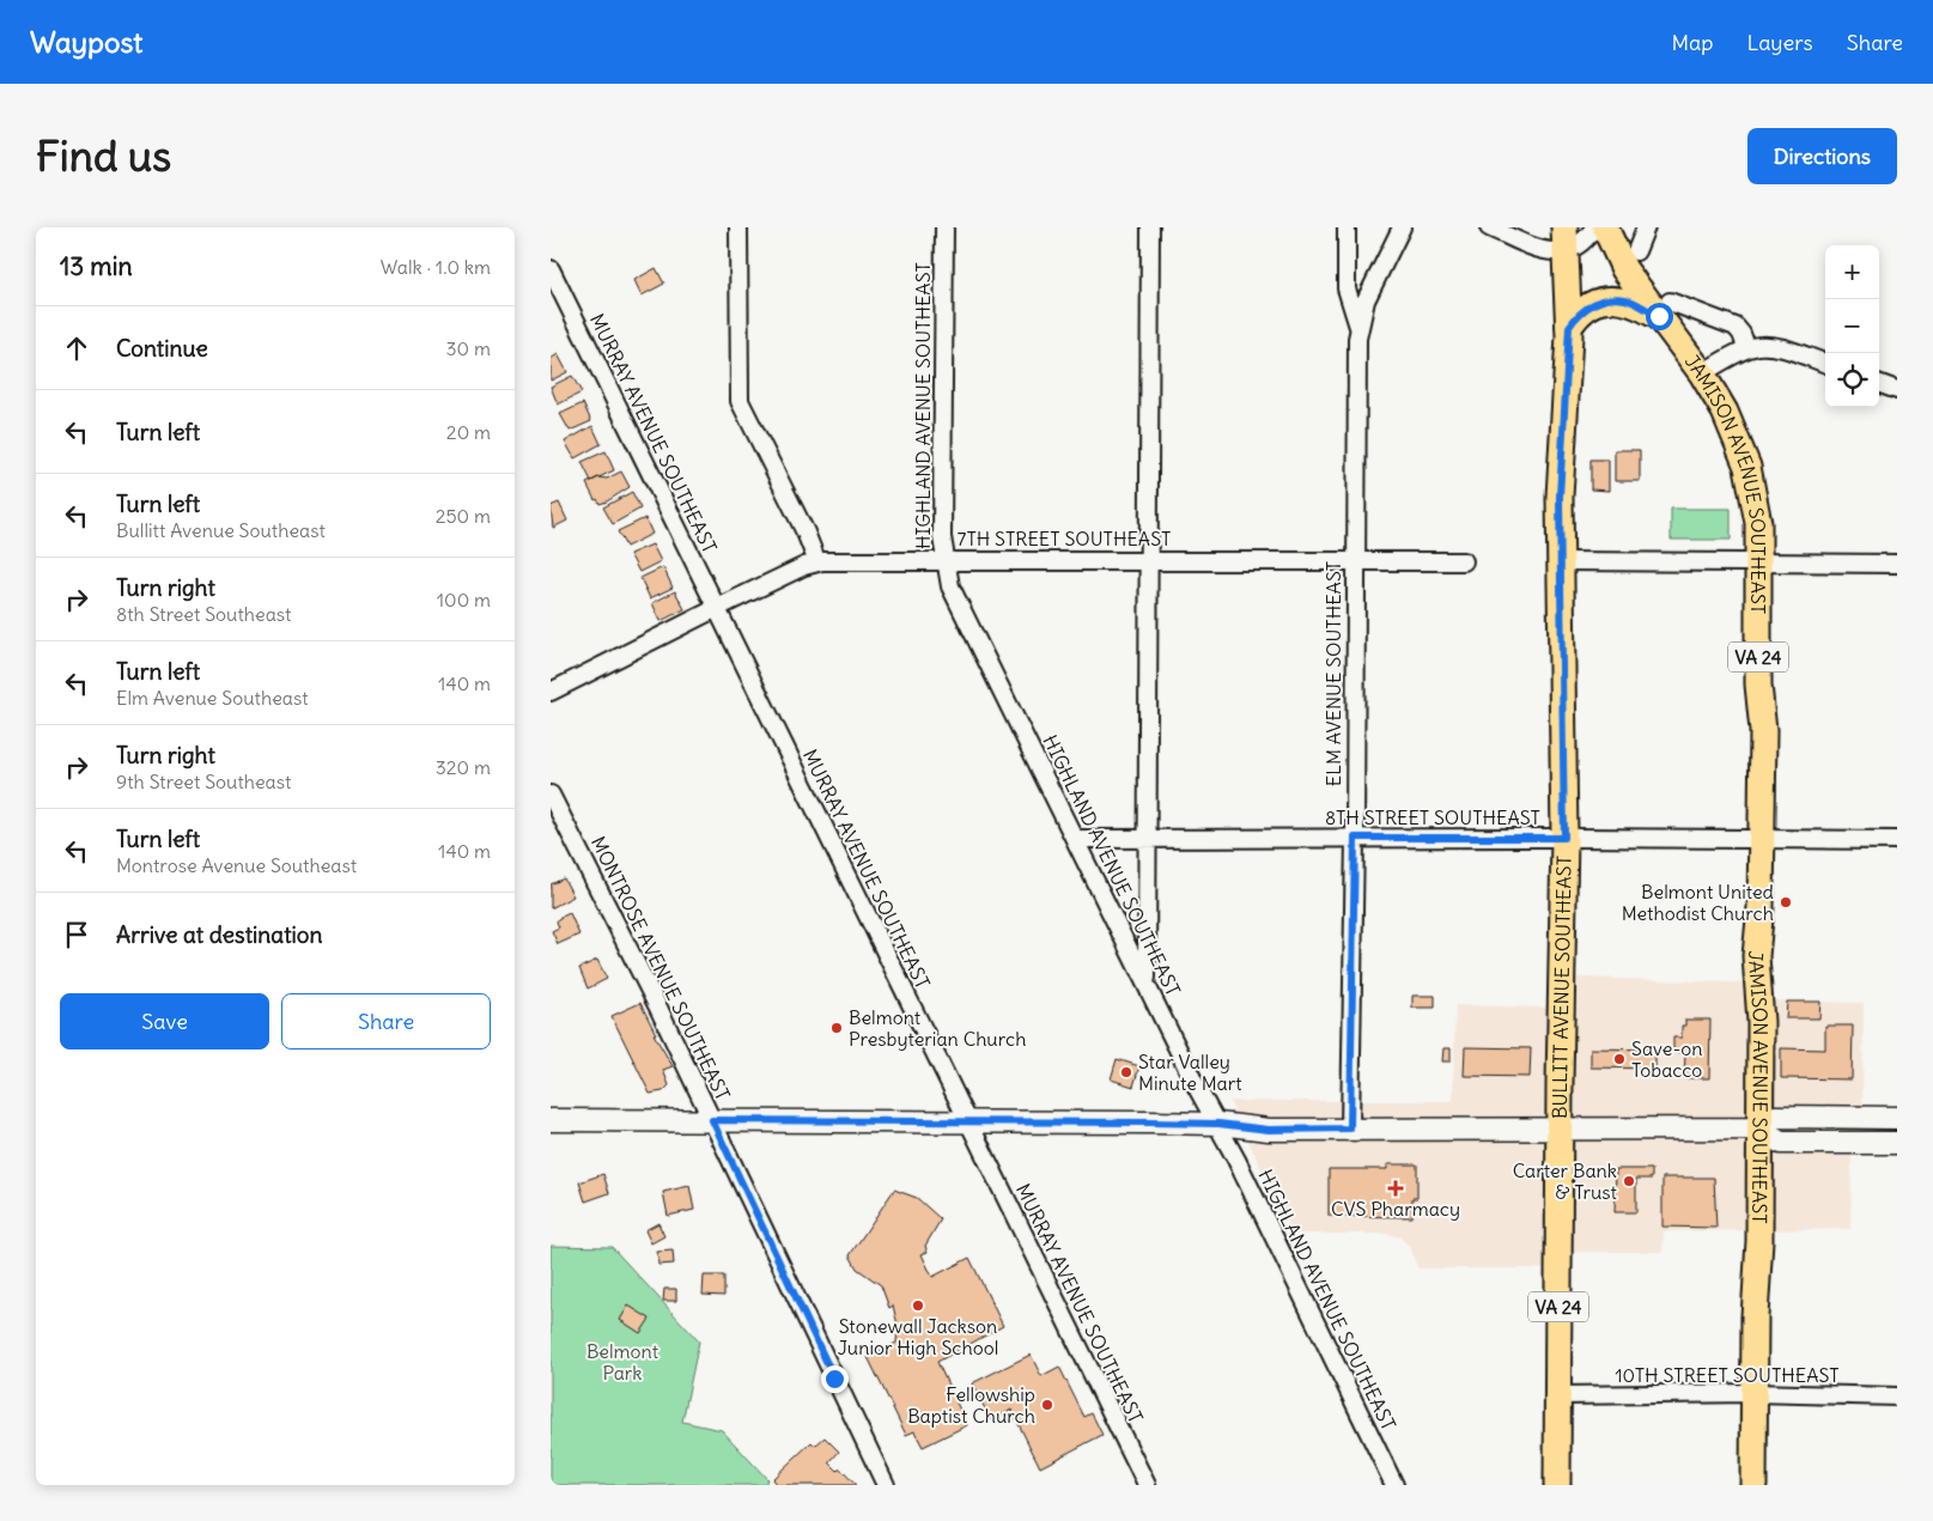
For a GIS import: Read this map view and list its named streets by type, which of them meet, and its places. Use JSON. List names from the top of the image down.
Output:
{
  "streets": {
    "main road": ["JAMISON AVENUE SOUTHEAST", "VA 24", "BULLITT AVENUE SOUTHEAST"],
    "street": [
      "HIGHLAND AVENUE SOUTHEAST",
      "MURRAY AVENUE SOUTHEAST",
      "7TH STREET SOUTHEAST",
      "ELM AVENUE SOUTHEAST",
      "8TH STREET SOUTHEAST",
      "MONTROSE AVENUE SOUTHEAST",
      "10TH STREET SOUTHEAST"
    ]
  },
  "crossings": [
    ["HIGHLAND AVENUE SOUTHEAST", "7TH STREET SOUTHEAST"],
    ["HIGHLAND AVENUE SOUTHEAST", "8TH STREET SOUTHEAST"],
    ["MURRAY AVENUE SOUTHEAST", "7TH STREET SOUTHEAST"],
    ["JAMISON AVENUE SOUTHEAST", "8TH STREET SOUTHEAST"],
    ["JAMISON AVENUE SOUTHEAST", "10TH STREET SOUTHEAST"],
    ["7TH STREET SOUTHEAST", "ELM AVENUE SOUTHEAST"],
    ["ELM AVENUE SOUTHEAST", "8TH STREET SOUTHEAST"],
    ["8TH STREET SOUTHEAST", "BULLITT AVENUE SOUTHEAST"],
    ["BULLITT AVENUE SOUTHEAST", "10TH STREET SOUTHEAST"]
  ],
  "parks": ["Belmont Park"],
  "places": {
    "other": [
      "Belmont United Methodist Church",
      "Belmont Presbyterian Church",
      "Save-on Tobacco",
      "Star Valley Minute Mart",
      "Carter Bank & Trust",
      "Stonewall Jackson Junior High School",
      "Fellowship Baptist Church"
    ],
    "health": ["CVS Pharmacy"]
  },
  "page": {
    "header": "Waypost",
    "nav": ["Map", "Layers", "Share"],
    "buttons": [
      "Directions",
      ["Save", "Share"]
    ],
    "title": "Find us",
    "heading": ["13 min", "Walk · 1.0 km"],
    "map_buttons": ["+", "−"],
    "list": [
      ["Continue", "30 m"],
      ["Turn left", "20 m"],
      ["Turn left", "Bullitt Avenue Southeast", "250 m"],
      ["Turn right", "8th Street Southeast", "100 m"],
      ["Turn left", "Elm Avenue Southeast", "140 m"],
      ["Turn right", "9th Street Southeast", "320 m"],
      ["Turn left", "Montrose Avenue Southeast", "140 m"],
      "Arrive at destination"
    ]
  }
}
